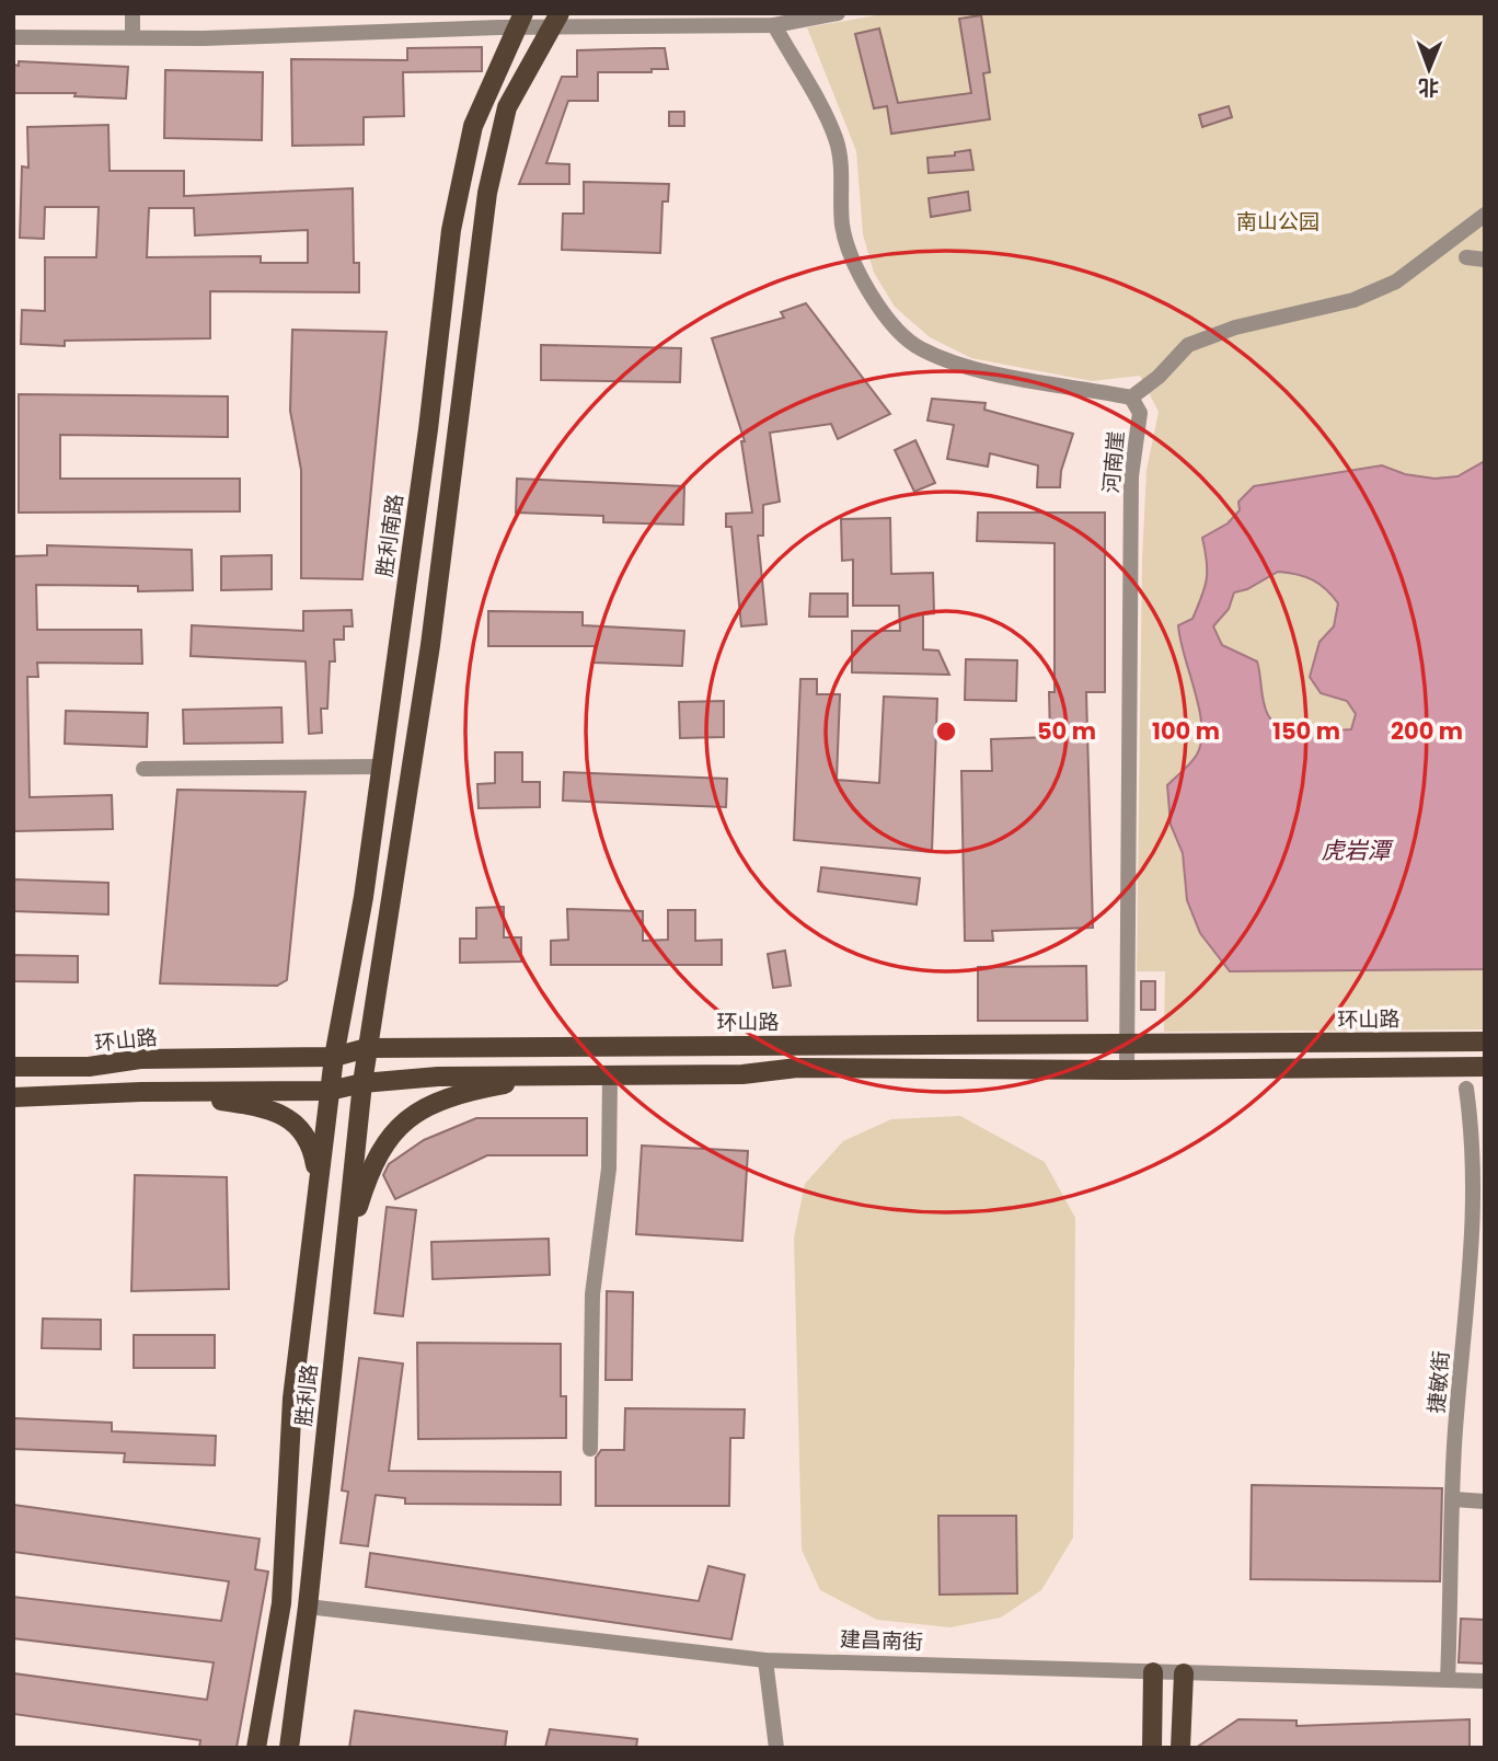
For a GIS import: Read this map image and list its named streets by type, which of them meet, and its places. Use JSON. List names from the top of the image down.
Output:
{
  "streets": {
    "main road": [
      "胜利南路",
      "环山路",
      "胜利路",
      "建昌南街"
    ],
    "street": ["河南崖", "捷敏街"]
  },
  "crossings": [
    ["河南崖", "环山路"],
    ["胜利南路", "环山路"],
    ["胜利南路", "胜利路"],
    ["环山路", "胜利路"],
    ["捷敏街", "建昌南街"],
    ["胜利路", "建昌南街"]
  ],
  "water": ["虎岩潭"],
  "parks": ["南山公园"],
  "north": "bottom",
  "rings": [
    "50 m",
    "100 m",
    "150 m",
    "200 m"
  ]
}
